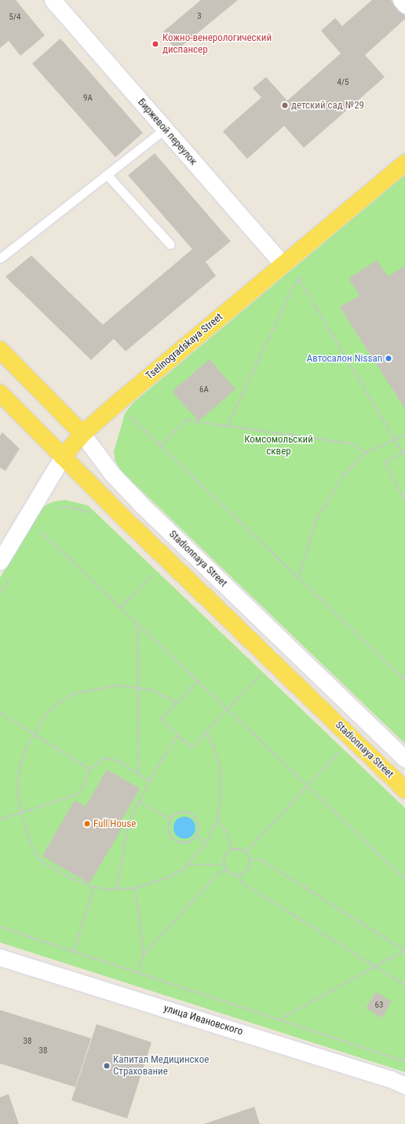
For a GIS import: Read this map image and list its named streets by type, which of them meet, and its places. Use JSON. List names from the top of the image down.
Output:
{
  "streets": {
    "main road": ["Tselinogradskaya Street", "Stadionnaya Street"],
    "street": ["Биржевой переулок", "улица Ивановского"]
  },
  "crossings": [
    ["Биржевой переулок", "Tselinogradskaya Street"],
    ["Tselinogradskaya Street", "Stadionnaya Street"]
  ],
  "parks": ["Комсомольский сквер"],
  "places": [
    "Кожно-венерологический диспансер",
    "детский сад №29",
    "Автосалон Nissan",
    "Full House",
    "Капитал Медицинское Страхование"
  ],
  "house_numbers": [
    "3",
    "5/4",
    "4/5",
    "9А",
    "6А",
    "63",
    "38",
    "38"
  ]
}
